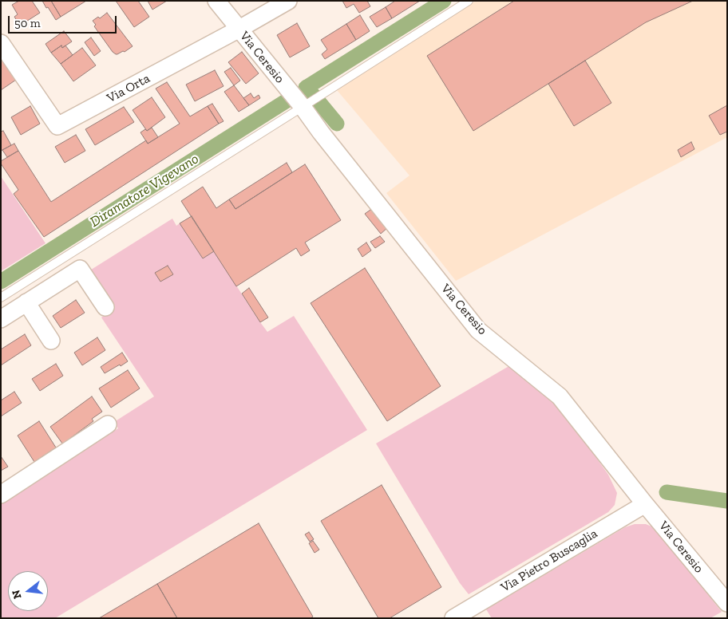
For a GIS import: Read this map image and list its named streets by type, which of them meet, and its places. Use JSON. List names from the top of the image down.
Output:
{
  "streets": {
    "street": ["Via Ceresio", "Via Orta", "Via Pietro Buscaglia"]
  },
  "crossings": [
    ["Via Ceresio", "Via Orta"],
    ["Via Ceresio", "Via Pietro Buscaglia"]
  ],
  "water": ["Diramatore Vigevano"],
  "scale_bar": "50 m",
  "north": "left"
}
